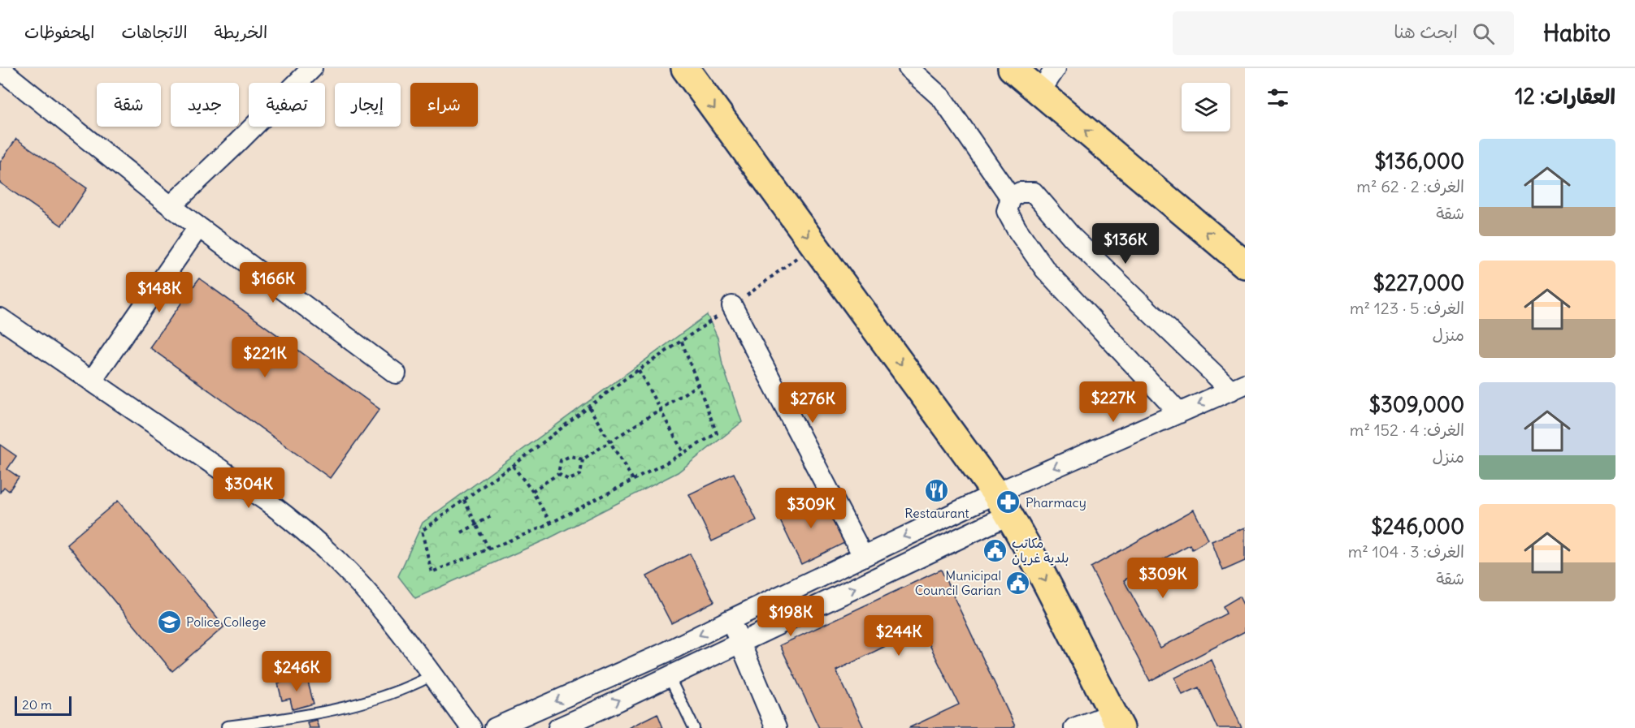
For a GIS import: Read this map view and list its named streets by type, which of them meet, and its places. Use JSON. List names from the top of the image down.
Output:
{
  "places": {
    "restaurant": ["Restaurant"],
    "pharmacy": ["Pharmacy"],
    "public building": ["مكاتب بلدية غريان", "Municipal Council Garian"],
    "school or university": ["Police College"]
  },
  "scale_bar": "20 m",
  "page": {
    "header": "Habito",
    "search": "ابحث هنا",
    "nav": ["الخريطة", "الاتجاهات", "المحفوظات"],
    "heading": "العقارات: 12",
    "chip": [
      "شراء",
      "إيجار",
      "تصفية",
      "جديد",
      "شقة"
    ],
    "list": [
      {
        "name": "$136,000",
        "note": "الغرف: 2 · 62 m² · شقة"
      },
      {
        "name": "$227,000",
        "note": "الغرف: 5 · 123 m² · منزل"
      },
      {
        "name": "$309,000",
        "note": "الغرف: 4 · 152 m² · منزل"
      },
      {
        "name": "$246,000",
        "note": "الغرف: 3 · 104 m² · شقة"
      }
    ],
    "price": [
      "$136K",
      "$166K",
      "$148K",
      "$221K",
      "$227K",
      "$276K",
      "$304K",
      "$309K",
      "$309K",
      "$198K",
      "$244K",
      "$246K"
    ],
    "scale": "20 m"
  }
}
